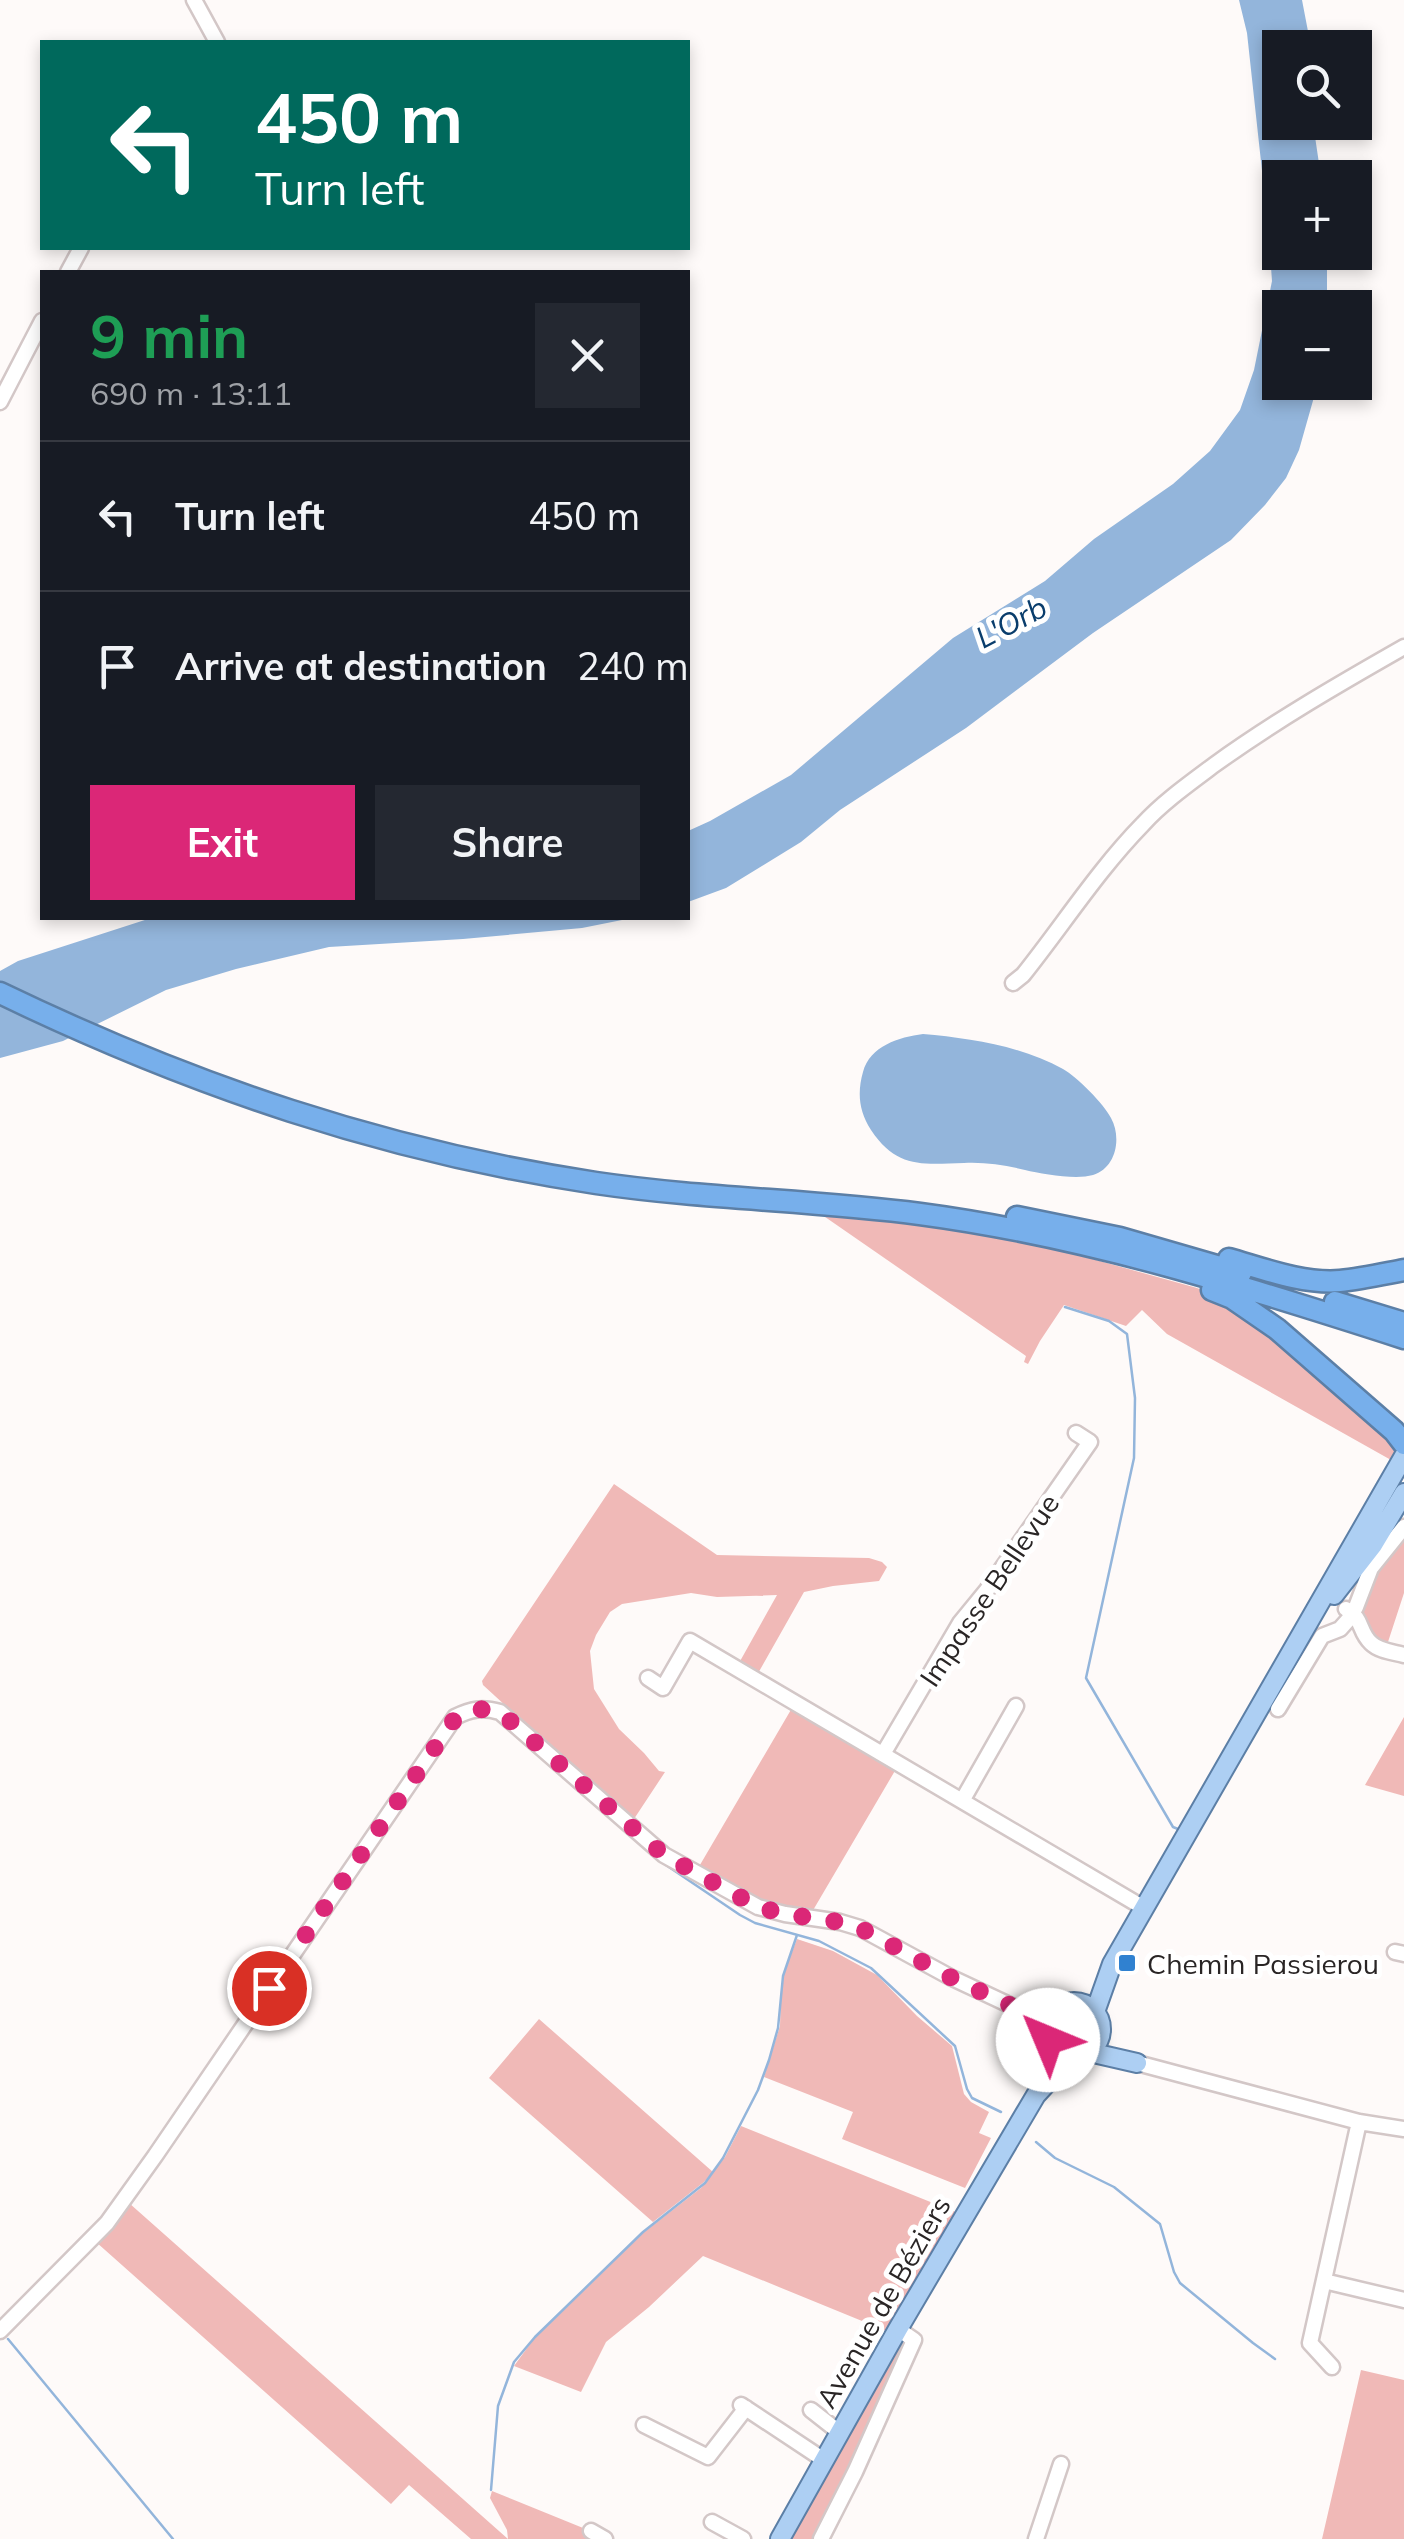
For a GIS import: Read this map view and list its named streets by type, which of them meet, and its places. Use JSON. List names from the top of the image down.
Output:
{
  "streets": {
    "main road": ["Avenue de Béziers"],
    "street": ["Impasse Bellevue"]
  },
  "water": ["L'Orb"],
  "places": {
    "transit": ["Chemin Passierou"]
  },
  "page": {
    "map_buttons": ["+", "−"],
    "turn": ["450 m", "Turn left"],
    "heading": ["9 min", "690 m · 13:11"],
    "list": [
      {
        "name": "Turn left",
        "value": "450 m"
      },
      {
        "name": "Arrive at destination",
        "value": "240 m"
      }
    ],
    "buttons": ["Exit", "Share"]
  }
}
